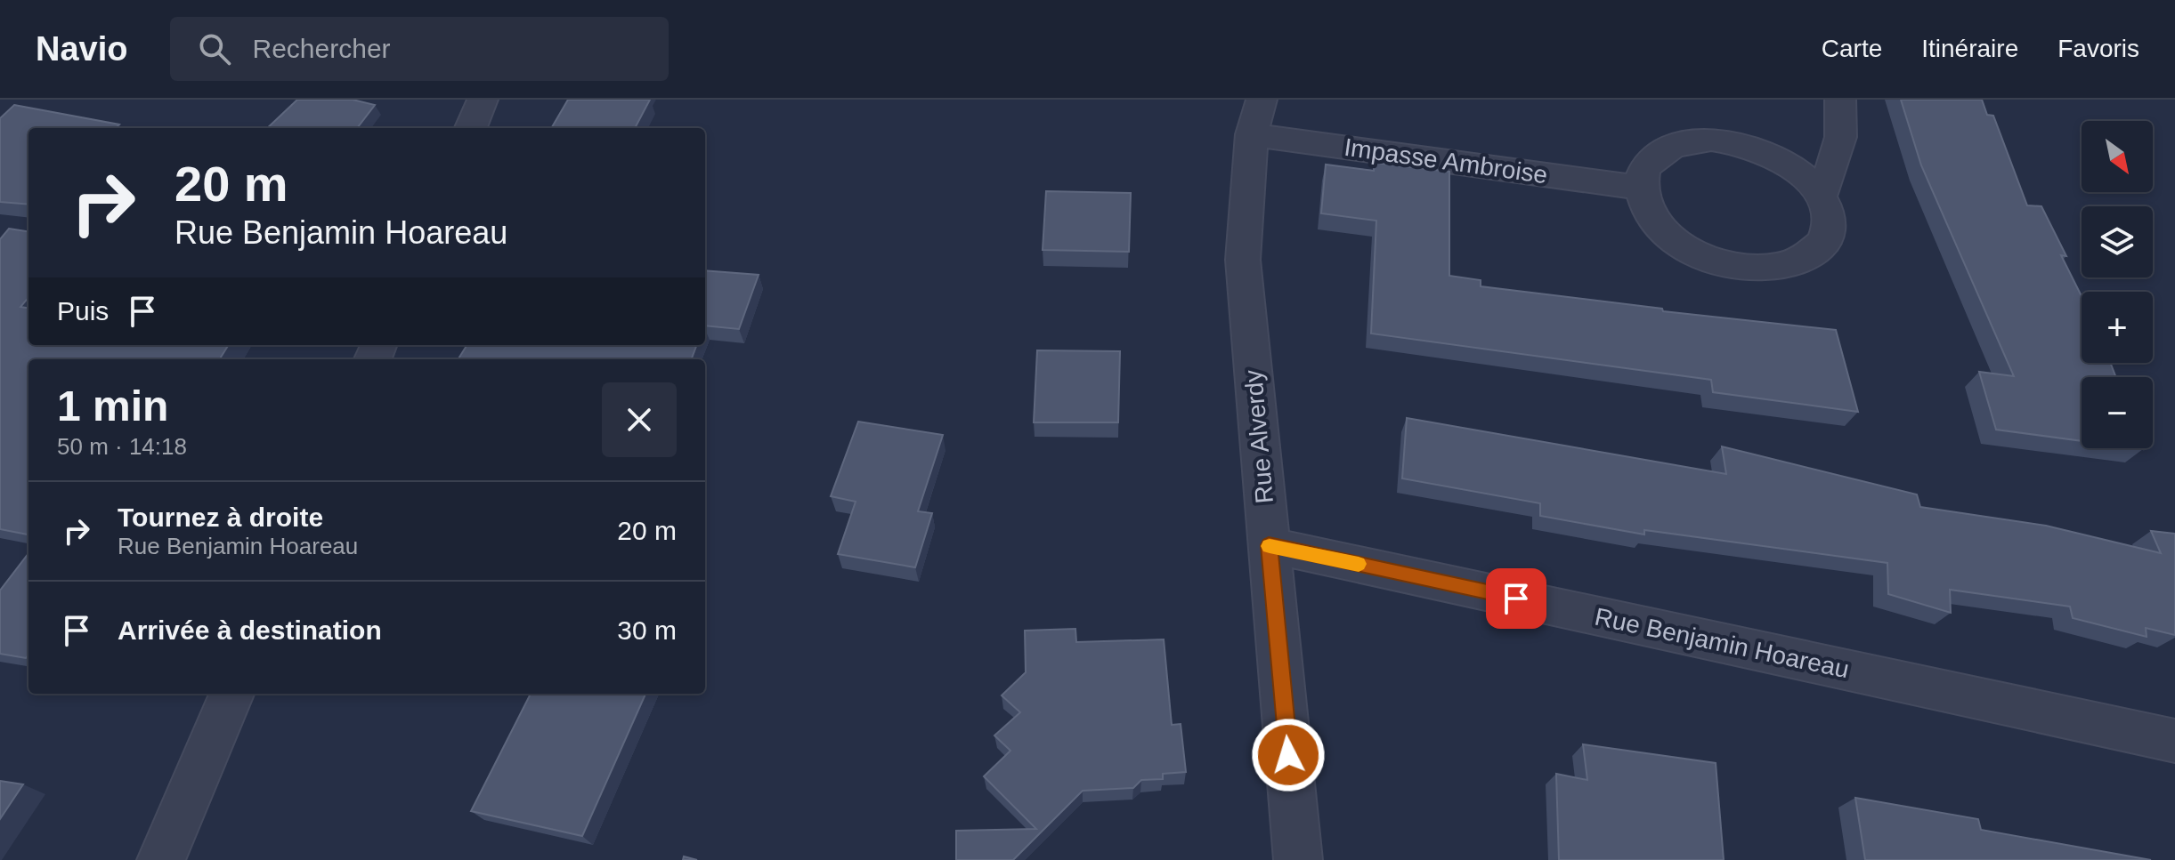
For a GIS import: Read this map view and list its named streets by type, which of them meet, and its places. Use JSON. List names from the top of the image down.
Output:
{
  "streets": {
    "street": ["Impasse Ambroise", "Rue Alverdy", "Rue Benjamin Hoareau"]
  },
  "crossings": [
    ["Impasse Ambroise", "Rue Alverdy"],
    ["Rue Alverdy", "Rue Benjamin Hoareau"]
  ],
  "north": "bottom right",
  "page": {
    "header": "Navio",
    "search": "Rechercher",
    "nav": ["Carte", "Itinéraire", "Favoris"],
    "map_buttons": ["+", "−"],
    "turn": ["20 m", "Rue Benjamin Hoareau"],
    "then": "Puis",
    "heading": ["1 min", "50 m · 14:18"],
    "list": [
      {
        "name": "Tournez à droite",
        "note": "Rue Benjamin Hoareau",
        "value": "20 m"
      },
      {
        "name": "Arrivée à destination",
        "value": "30 m"
      }
    ]
  }
}
